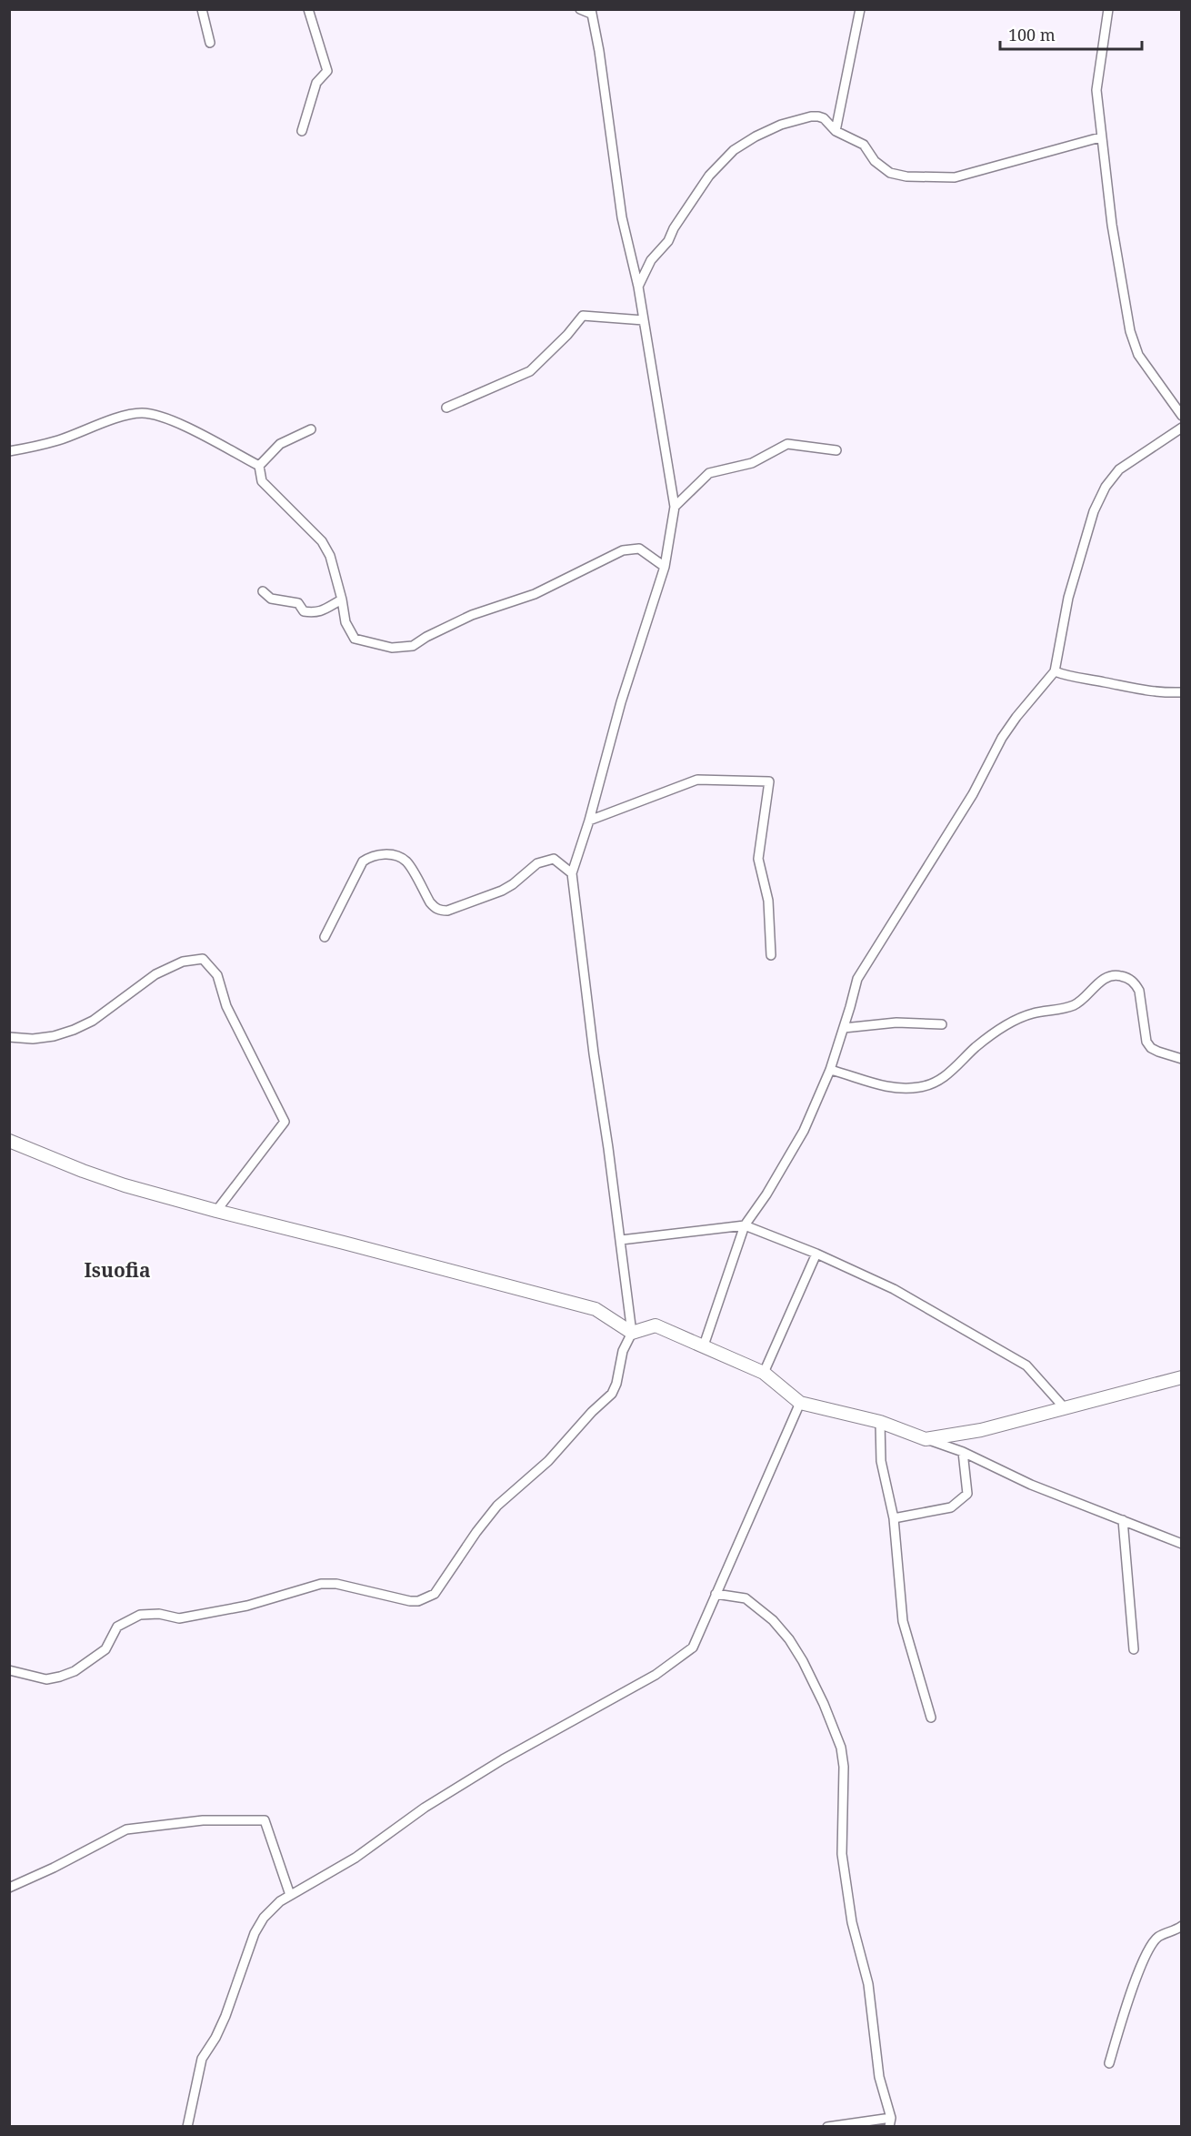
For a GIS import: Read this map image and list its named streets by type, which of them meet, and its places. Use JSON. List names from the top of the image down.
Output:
{
  "districts": ["Isuofia"],
  "scale_bar": "100 m"
}
